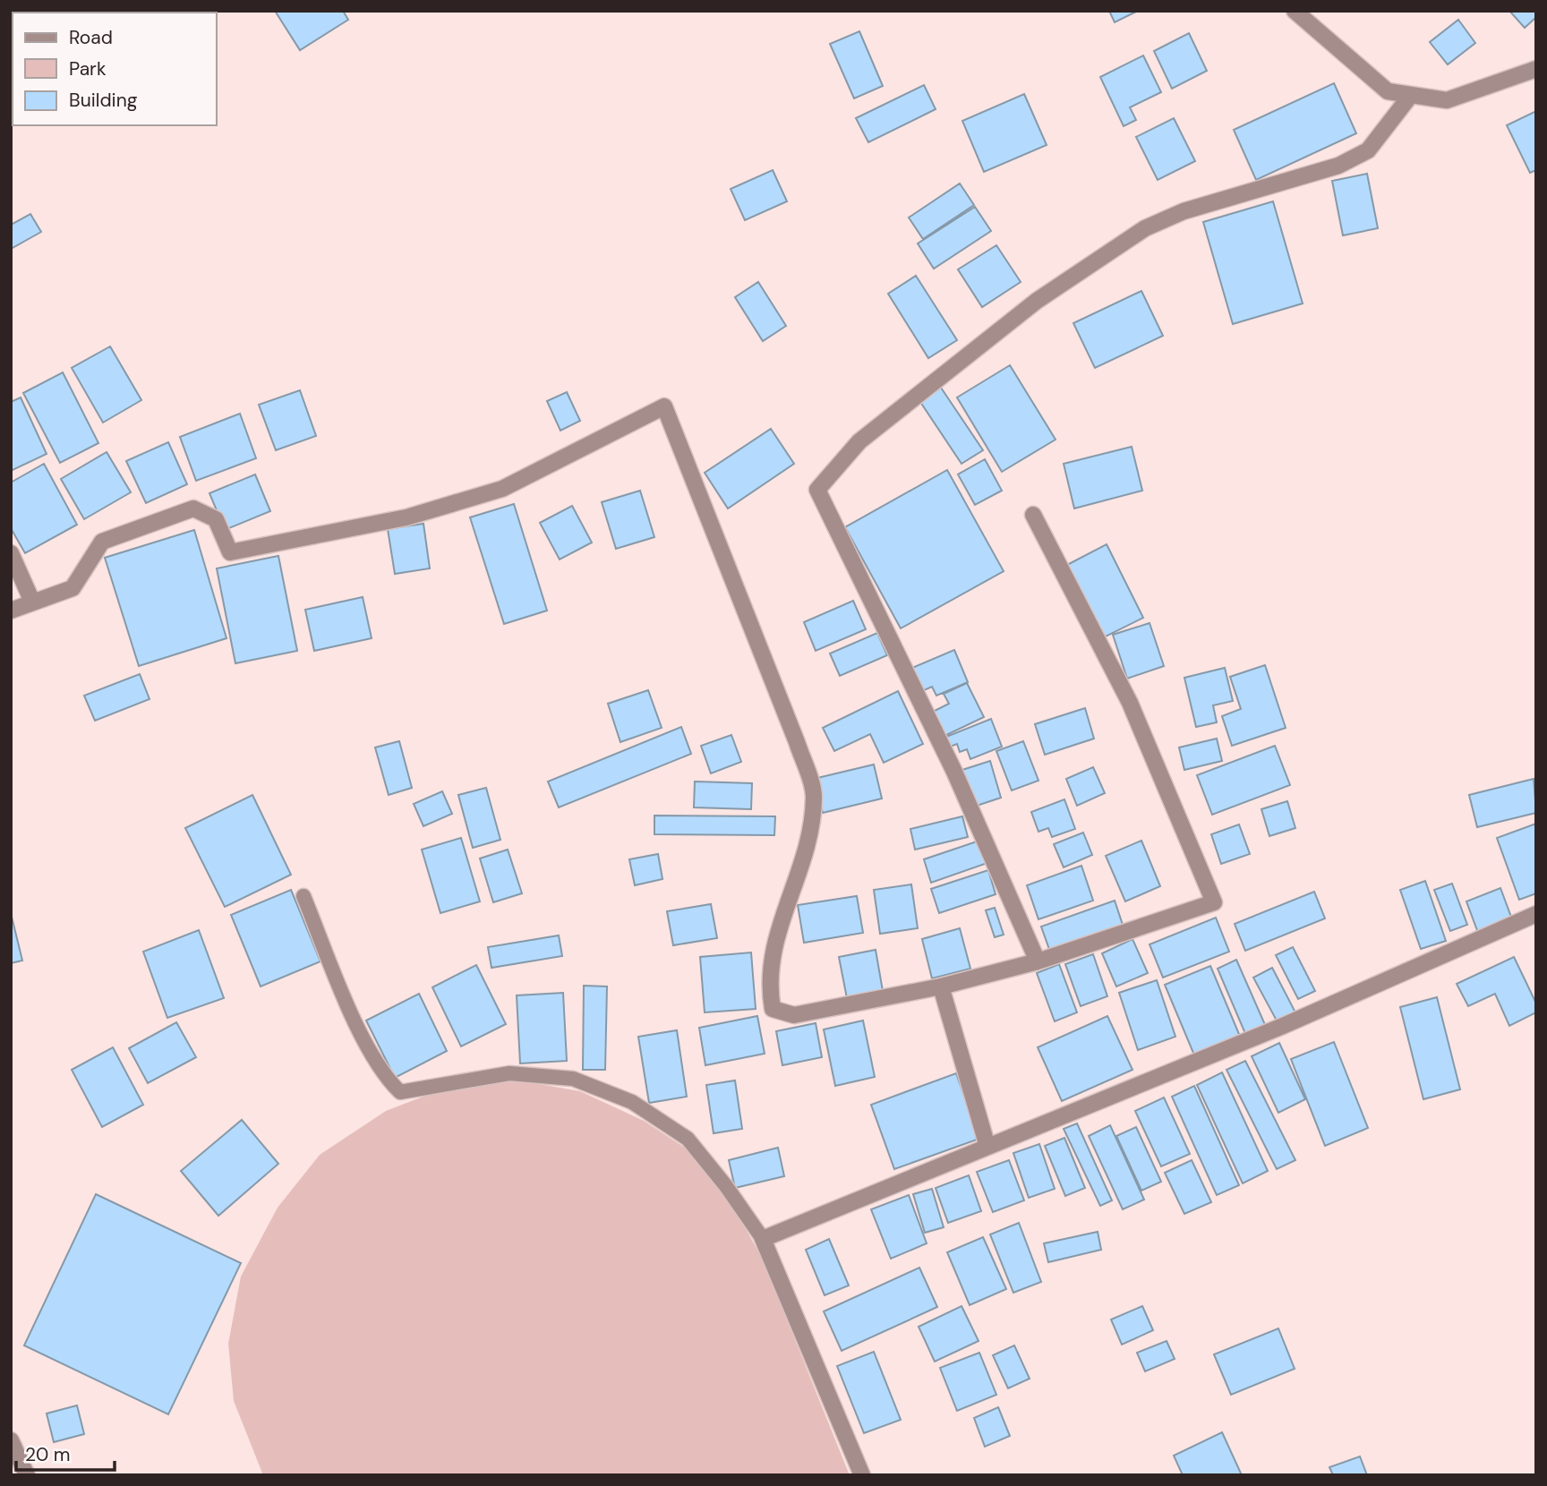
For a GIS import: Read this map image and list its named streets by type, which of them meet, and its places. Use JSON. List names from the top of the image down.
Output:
{
  "legend": ["Road", "Park", "Building"],
  "scale_bar": "20 m"
}
